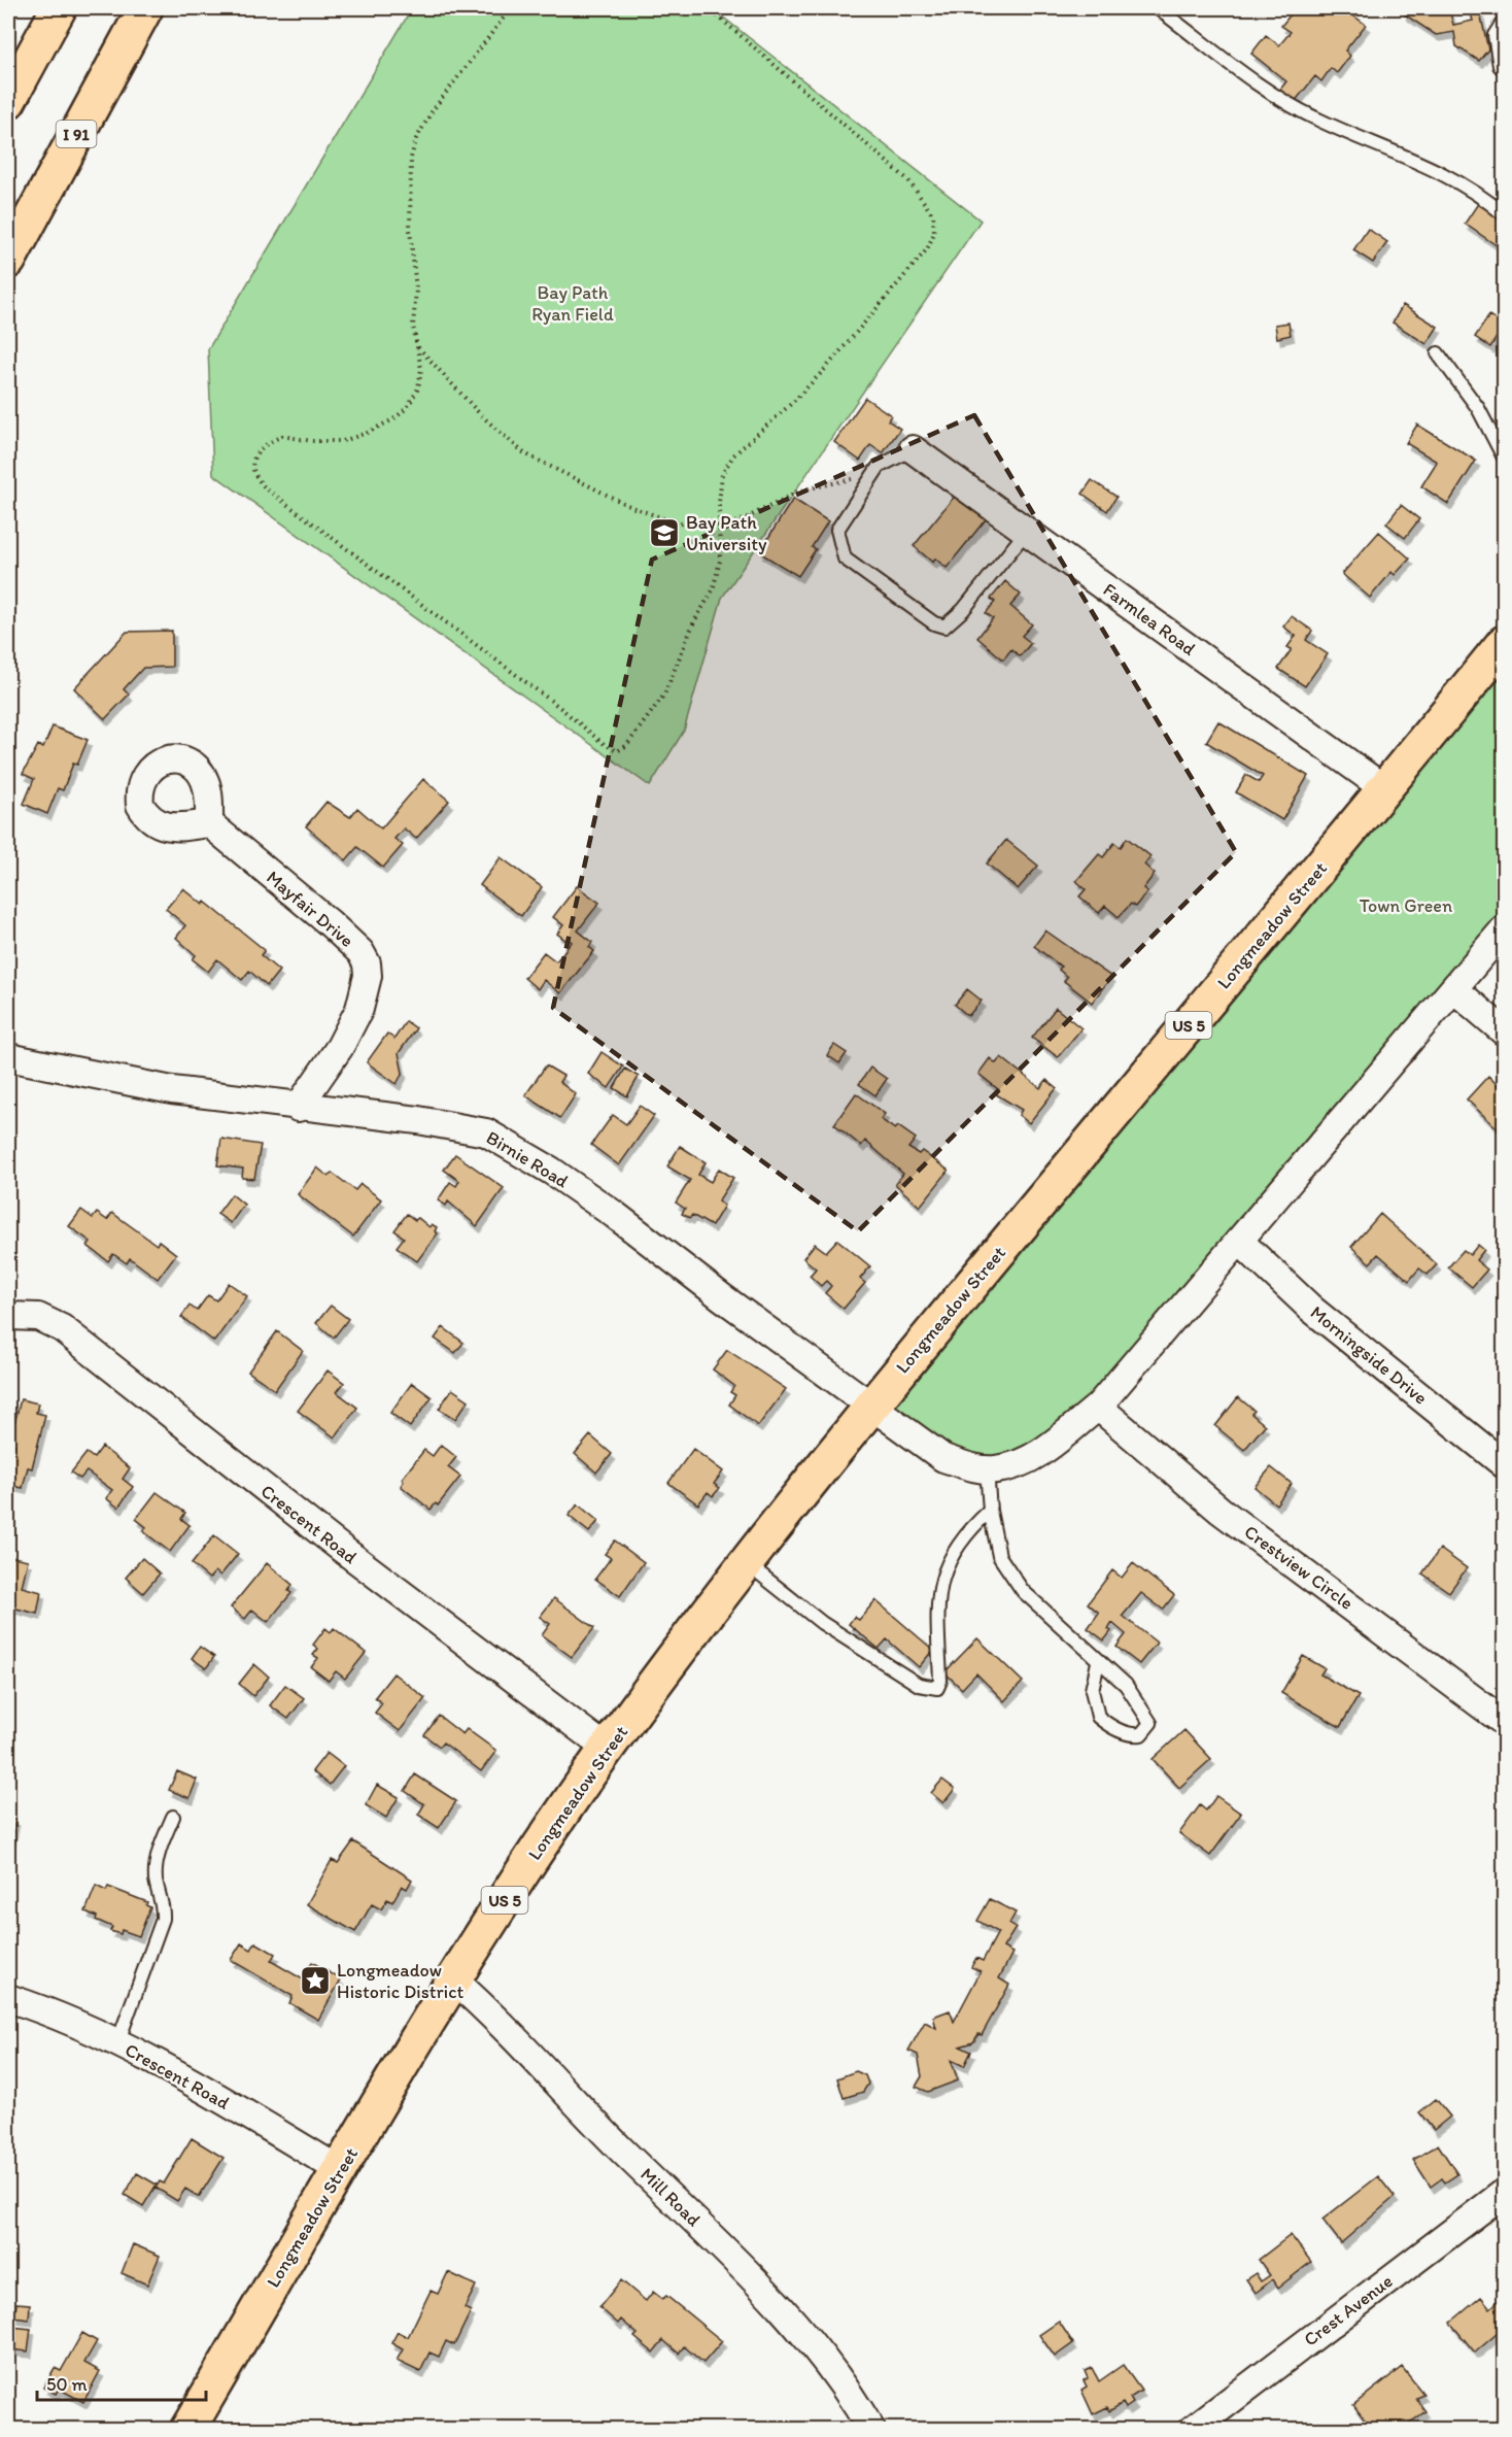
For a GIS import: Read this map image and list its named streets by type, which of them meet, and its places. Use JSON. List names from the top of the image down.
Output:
{
  "streets": {
    "main road": ["I 91", "Longmeadow Street", "US 5"],
    "street": [
      "Farmlea Road",
      "Mayfair Drive",
      "Birnie Road",
      "Morningside Drive",
      "Crescent Road",
      "Crestview Circle",
      "Mill Road",
      "Crest Avenue"
    ]
  },
  "crossings": [
    ["Farmlea Road", "Longmeadow Street"],
    ["Mayfair Drive", "Birnie Road"],
    ["Longmeadow Street", "Birnie Road"],
    ["Longmeadow Street", "Crescent Road"],
    ["Longmeadow Street", "Mill Road"]
  ],
  "parks": ["Bay Path Ryan Field", "Town Green"],
  "places": {
    "school or university": ["Bay Path University"],
    "place": ["Longmeadow Historic District"]
  },
  "scale_bar": "50 m"
}
